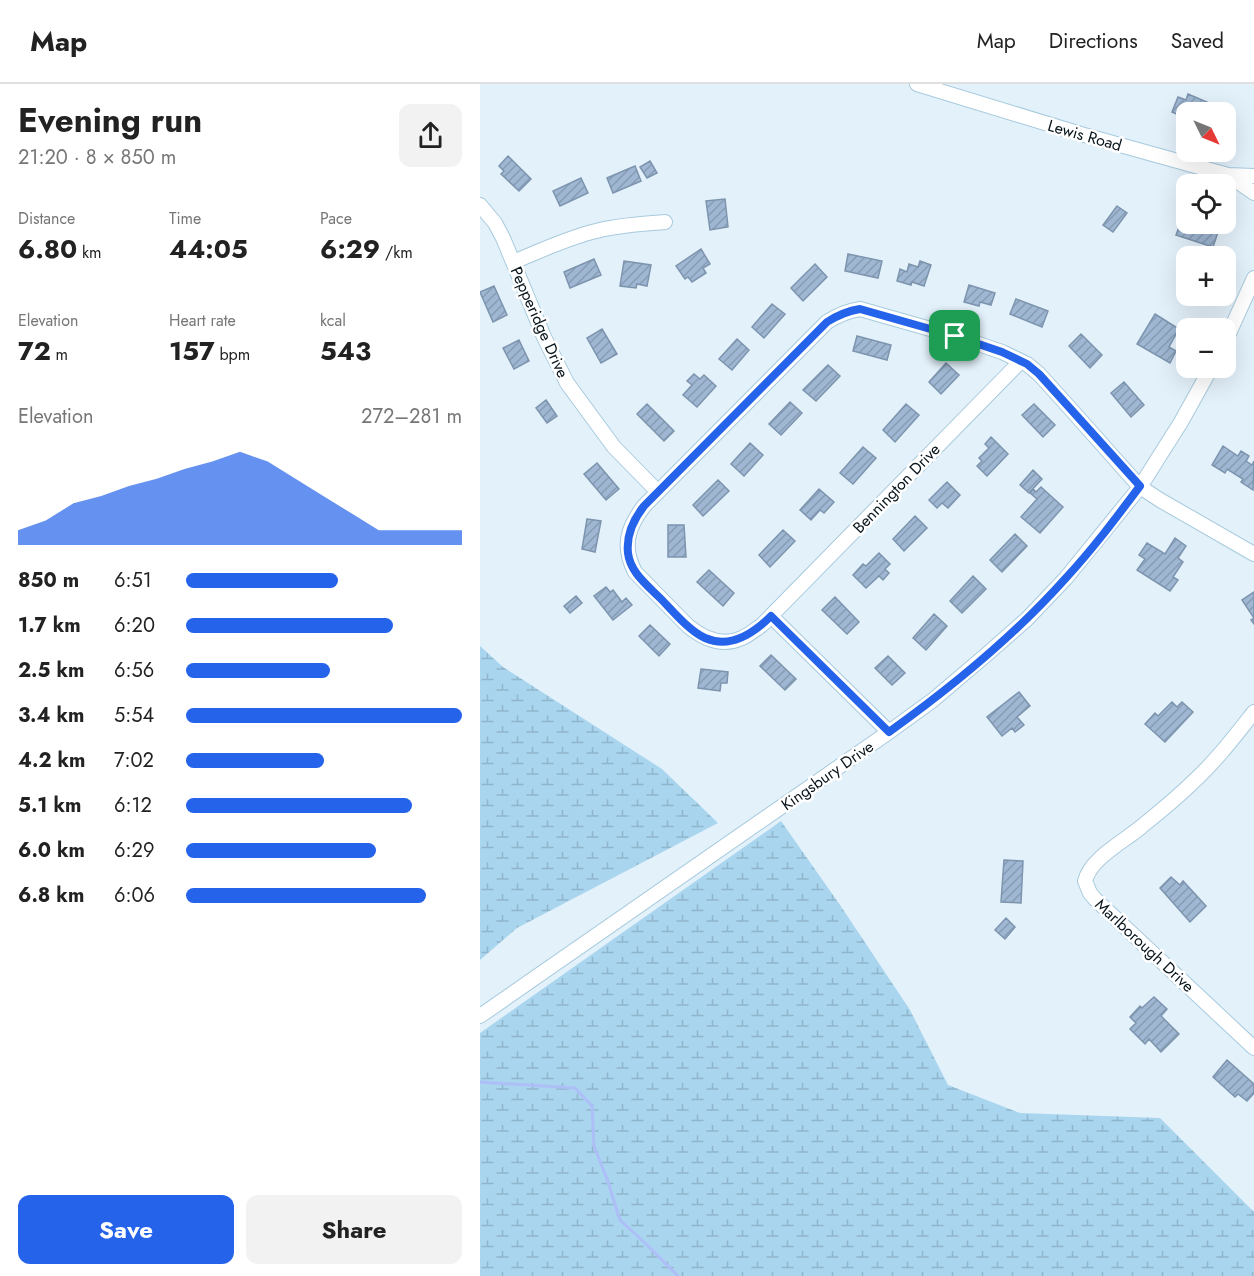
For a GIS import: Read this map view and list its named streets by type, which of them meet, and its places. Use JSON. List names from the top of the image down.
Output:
{
  "streets": {
    "street": [
      "Lewis Road",
      "Pepperidge Drive",
      "Bennington Drive",
      "Kingsbury Drive",
      "Marlborough Drive"
    ]
  },
  "north": "bottom right",
  "page": {
    "header": "Map",
    "nav": ["Map", "Directions", "Saved"],
    "heading": ["Evening run", "21:20 · 8 × 850 m"],
    "map_buttons": ["+", "−"],
    "stats": [
      ["Distance", "6.80 km"],
      ["Time", "44:05"],
      ["Pace", "6:29 /km"],
      ["Elevation", "72 m"],
      ["Heart rate", "157 bpm"],
      ["kcal", "543"]
    ],
    "chart": ["Elevation", "272–281 m"],
    "list": [
      {
        "name": "850 m",
        "note": "6:51"
      },
      {
        "name": "1.7 km",
        "note": "6:20"
      },
      {
        "name": "2.5 km",
        "note": "6:56"
      },
      {
        "name": "3.4 km",
        "note": "5:54"
      },
      {
        "name": "4.2 km",
        "note": "7:02"
      },
      {
        "name": "5.1 km",
        "note": "6:12"
      },
      {
        "name": "6.0 km",
        "note": "6:29"
      },
      {
        "name": "6.8 km",
        "note": "6:06"
      }
    ],
    "buttons": ["Save", "Share"]
  }
}
